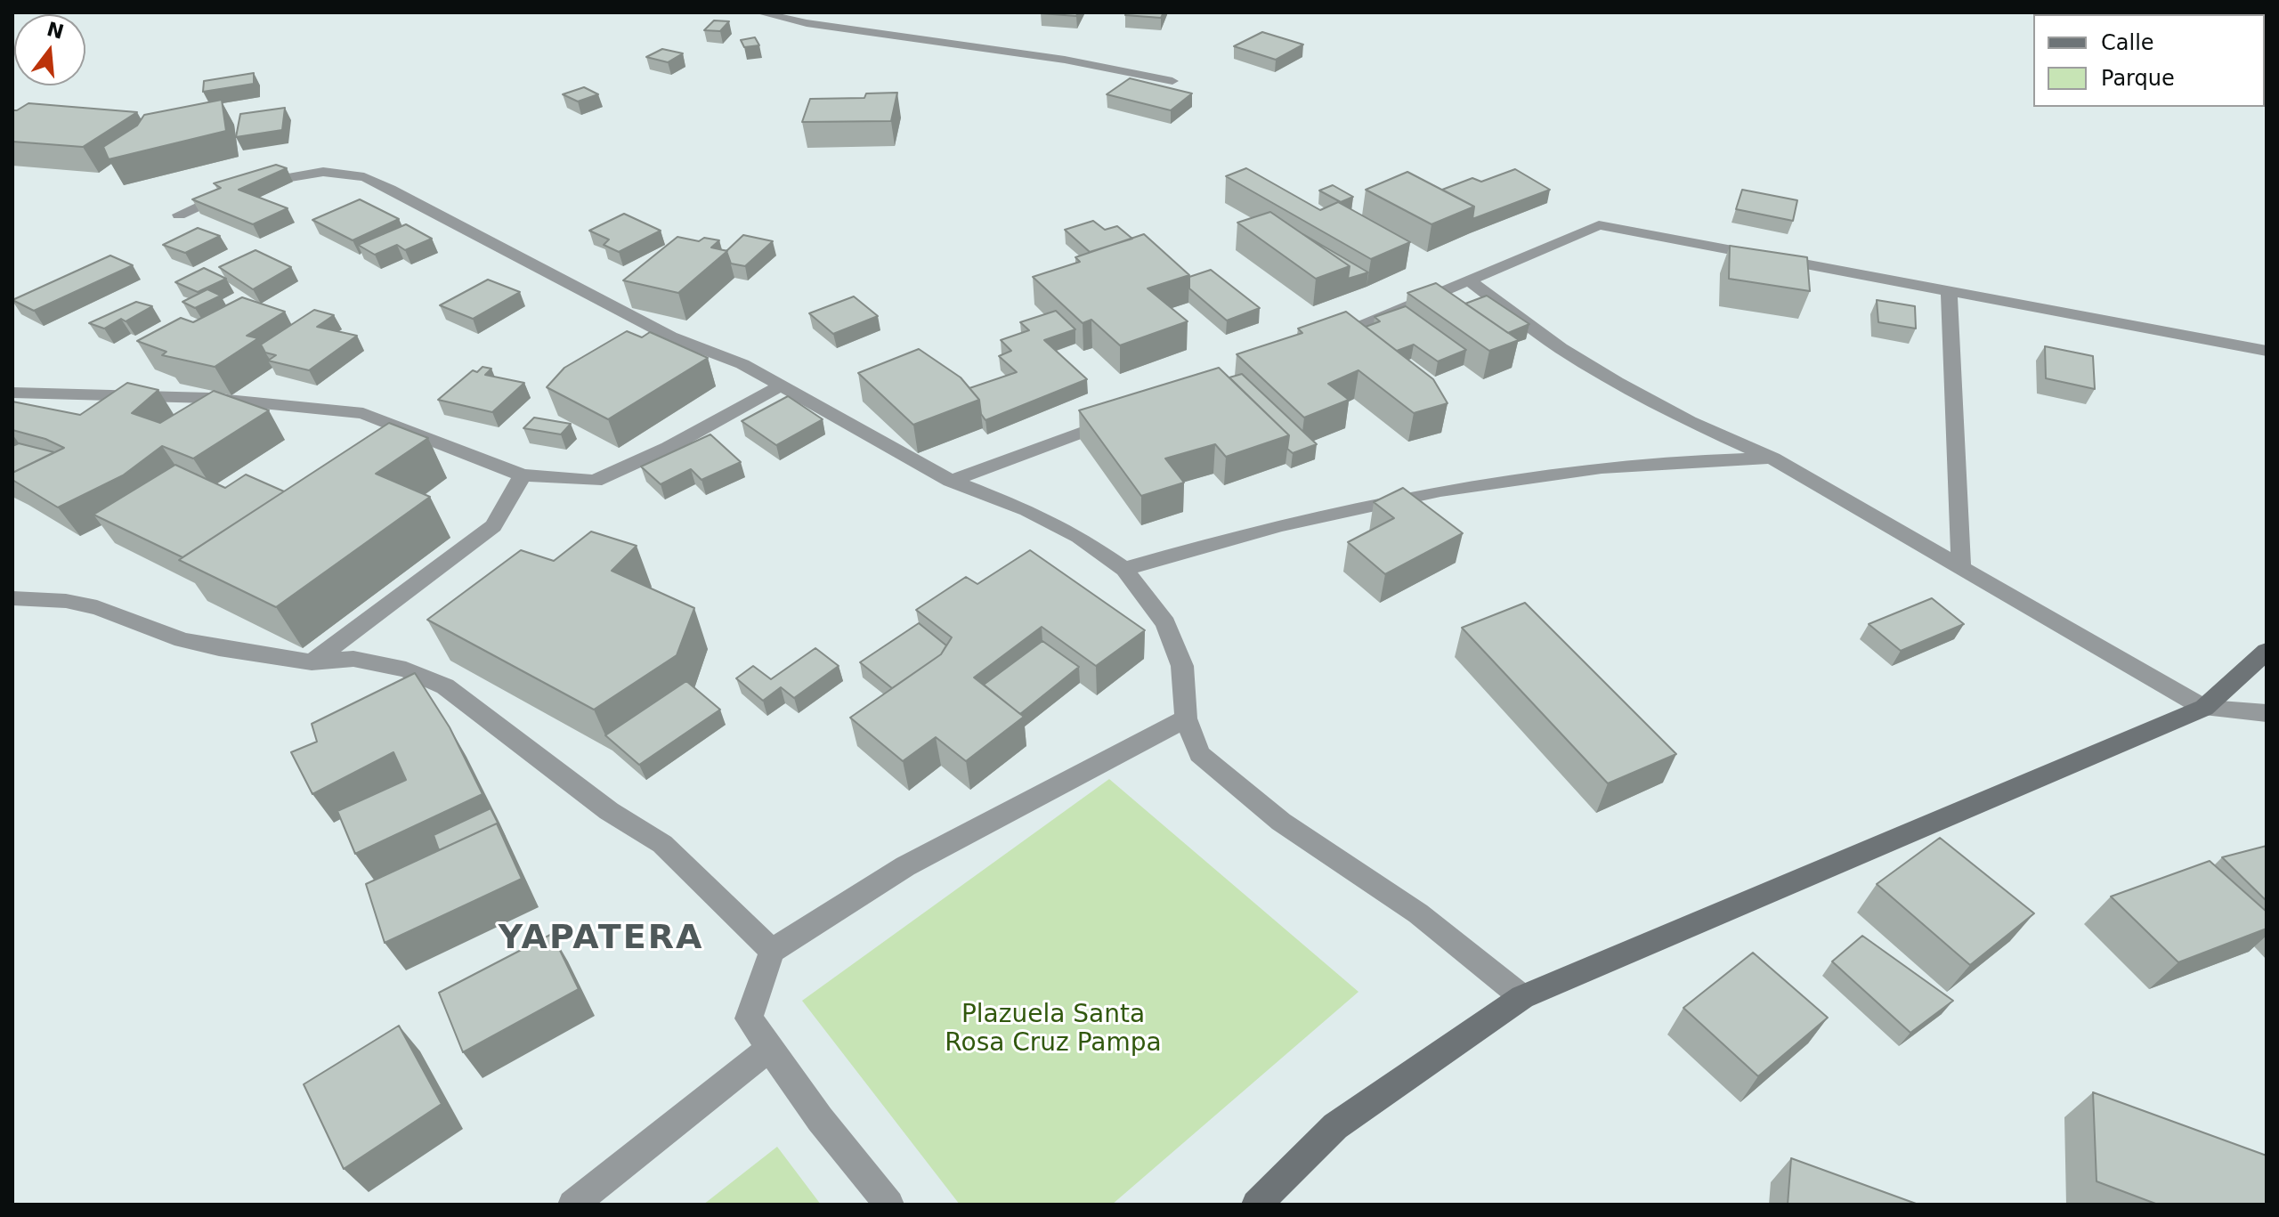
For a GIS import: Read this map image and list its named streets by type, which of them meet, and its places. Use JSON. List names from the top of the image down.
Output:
{
  "districts": ["YAPATERA"],
  "parks": ["Plazuela Santa Rosa Cruz Pampa"],
  "legend": ["Calle", "Parque"],
  "north": "top"
}
